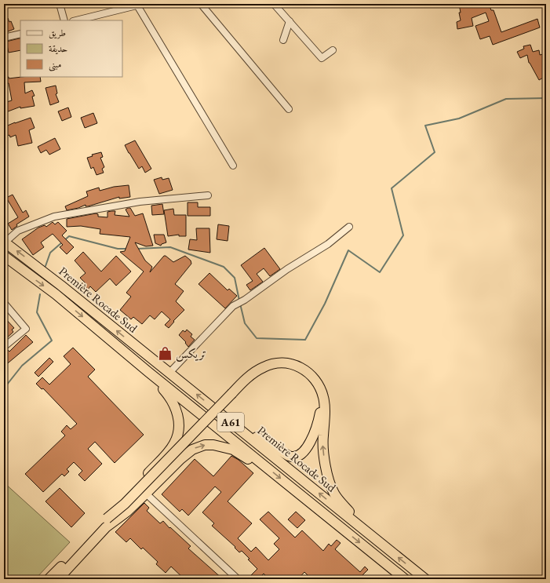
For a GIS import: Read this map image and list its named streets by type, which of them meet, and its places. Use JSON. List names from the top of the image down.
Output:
{
  "streets": {
    "highway": ["Première Rocade Sud", "A61"]
  },
  "places": {
    "shop": ["تريكس"]
  },
  "legend": ["طريق", "حديقة", "مبنى"]
}
